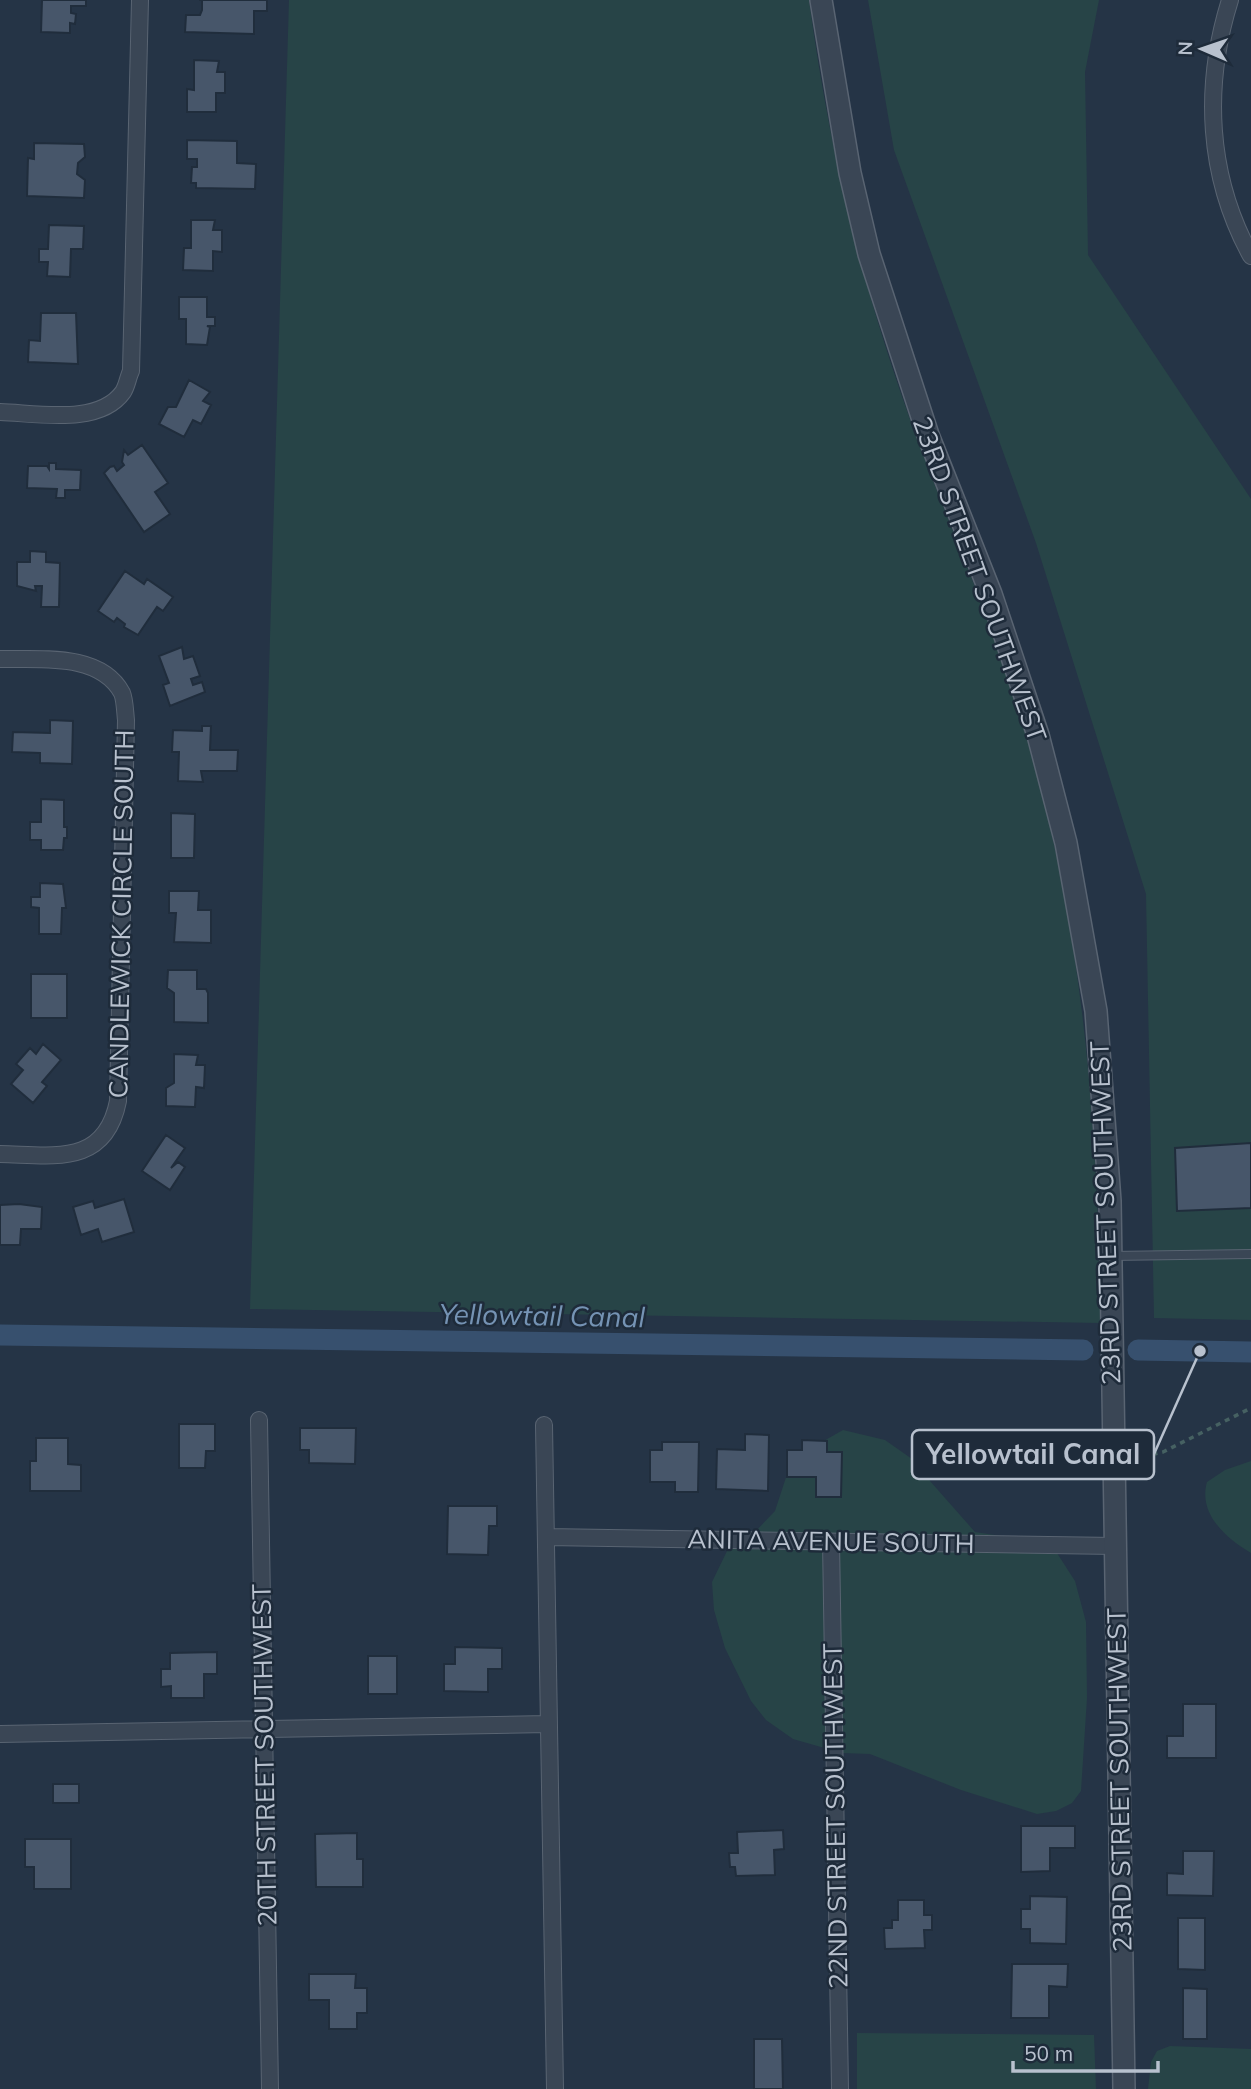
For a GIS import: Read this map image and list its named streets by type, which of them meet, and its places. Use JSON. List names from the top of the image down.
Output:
{
  "streets": {
    "street": [
      "23RD STREET SOUTHWEST",
      "CANDLEWICK CIRCLE SOUTH",
      "ANITA AVENUE SOUTH",
      "20TH STREET SOUTHWEST",
      "22ND STREET SOUTHWEST"
    ]
  },
  "crossings": [
    ["23RD STREET SOUTHWEST", "ANITA AVENUE SOUTH"],
    ["ANITA AVENUE SOUTH", "22ND STREET SOUTHWEST"]
  ],
  "water": ["Yellowtail Canal"],
  "places": ["Yellowtail Canal"],
  "scale_bar": "50 m",
  "north": "left"
}
